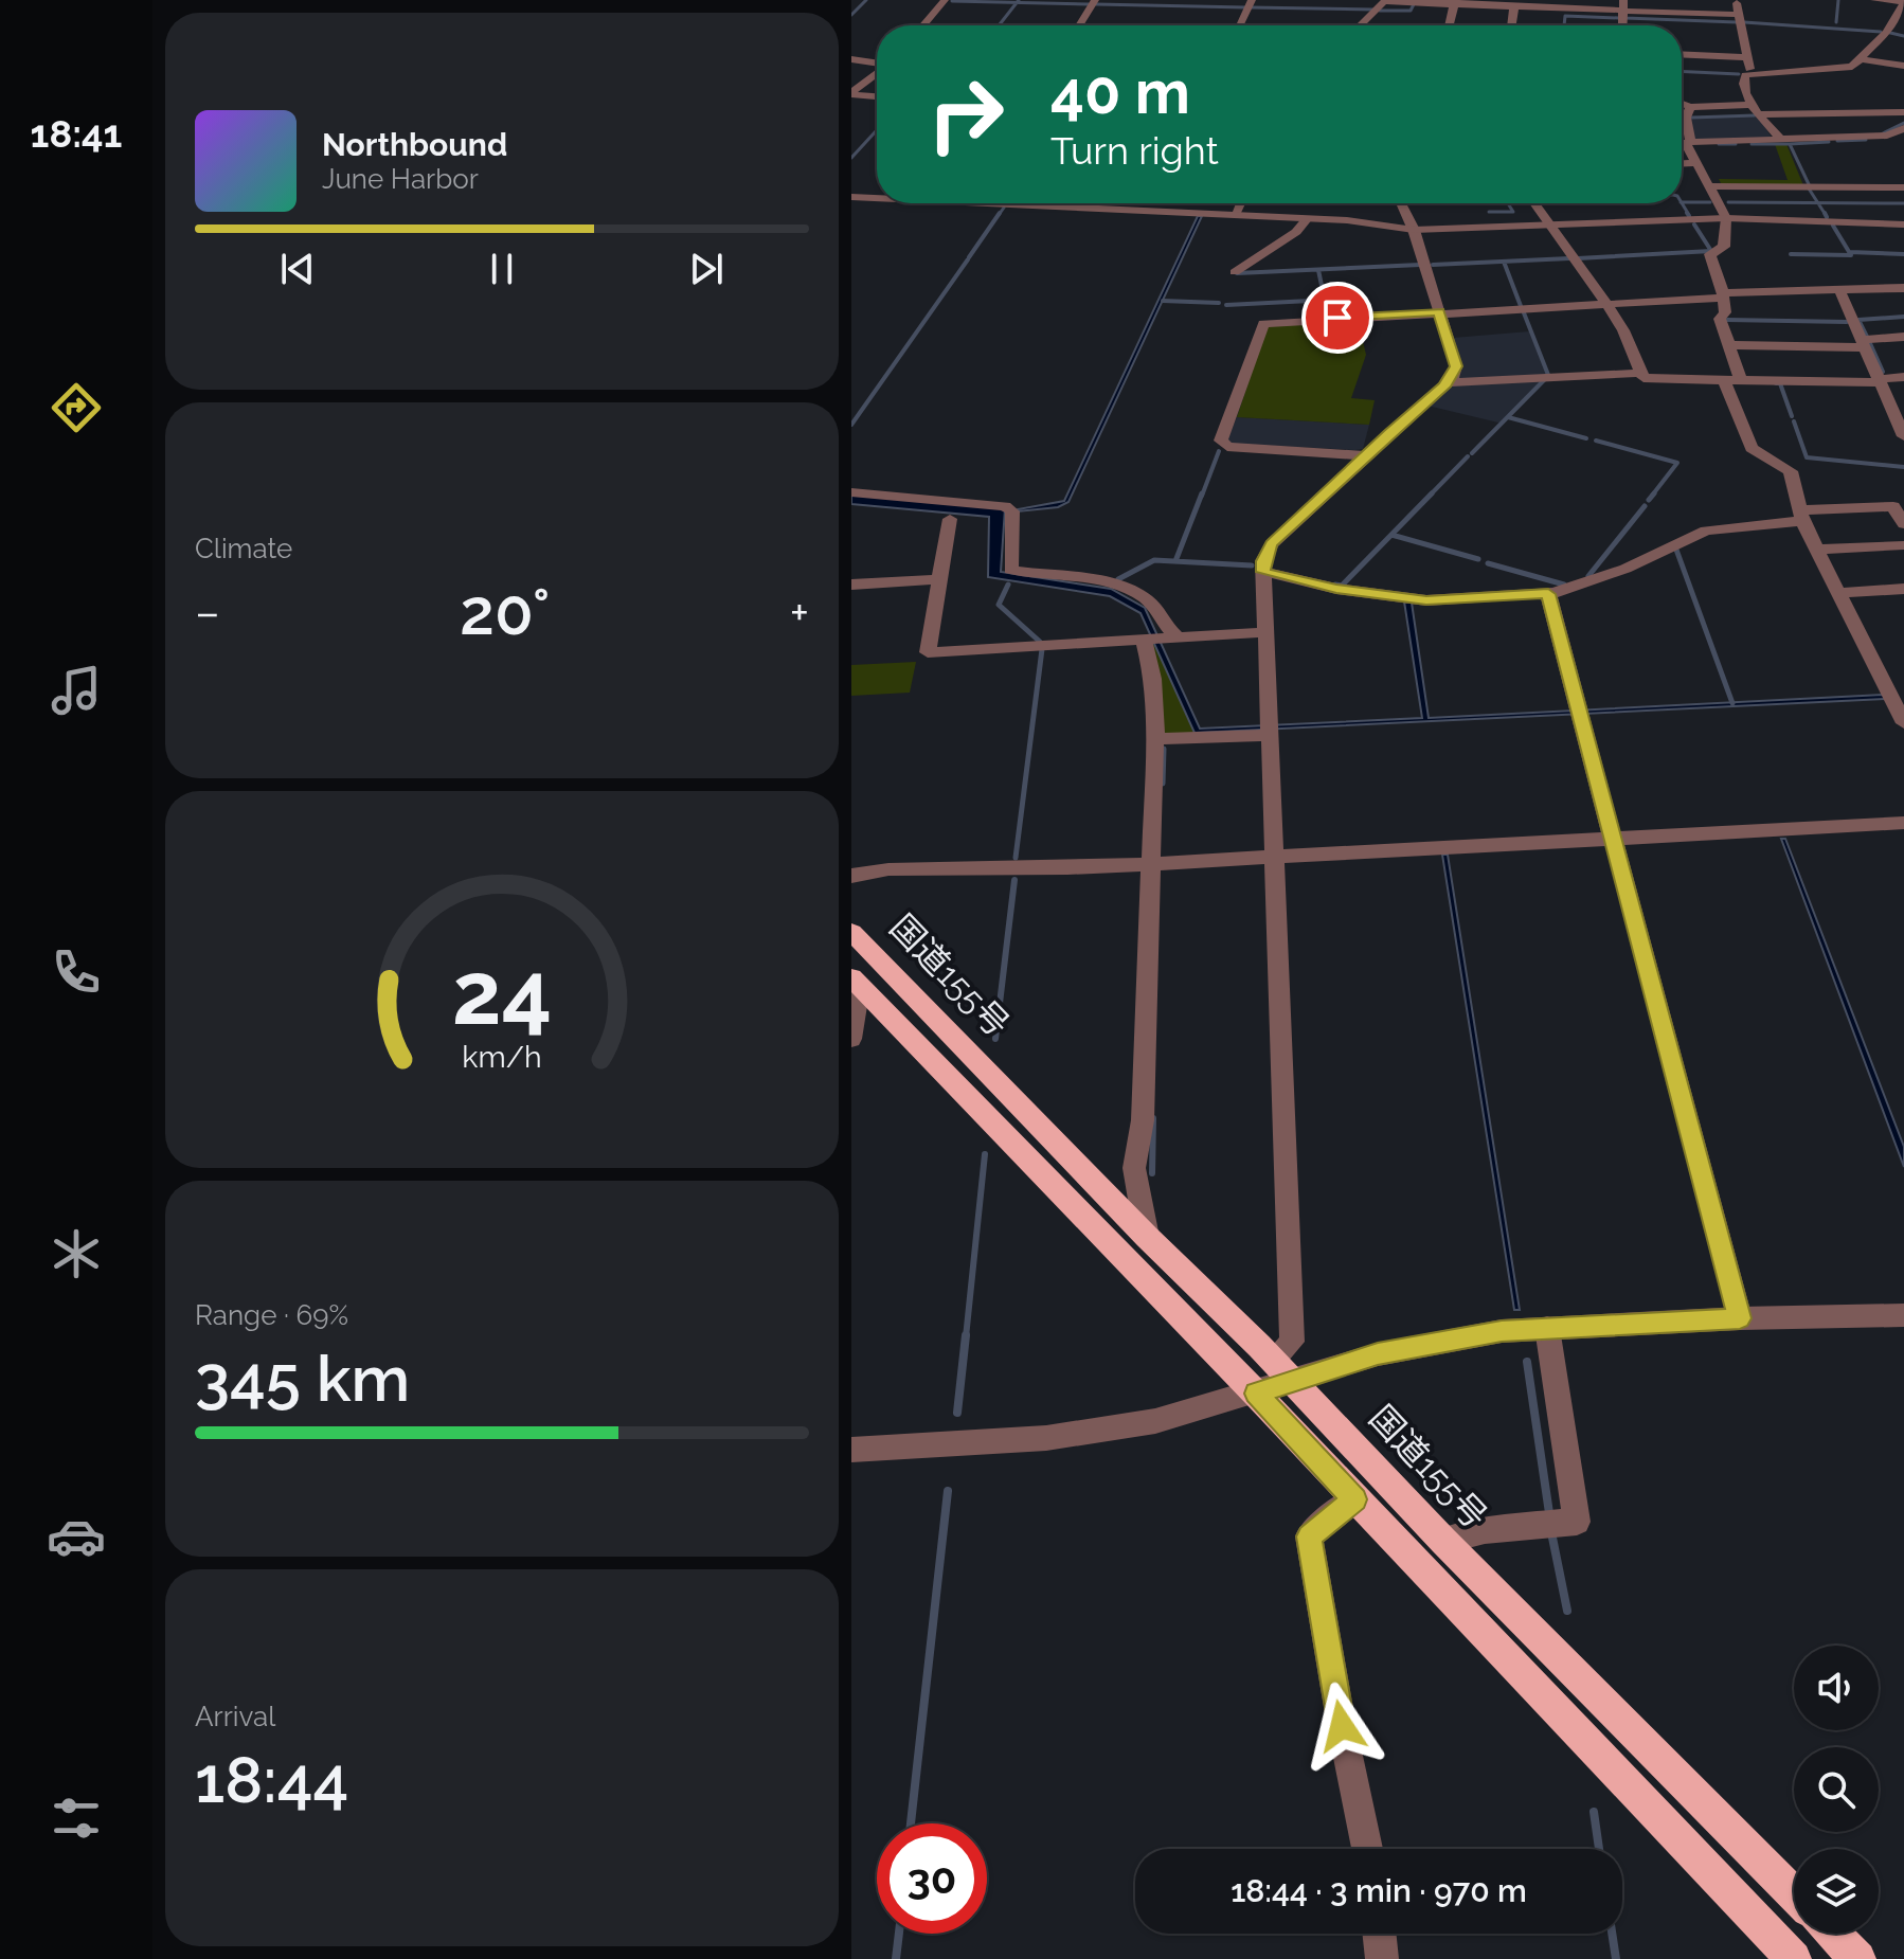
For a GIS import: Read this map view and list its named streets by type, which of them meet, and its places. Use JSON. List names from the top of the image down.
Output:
{
  "streets": {
    "highway": ["国道155号"]
  },
  "page": {
    "tabs": "18:41",
    "turn": ["40 m", "Turn right"],
    "song": ["Northbound", "June Harbor"],
    "tile": [
      "Climate",
      ["Range · 69%", "345 km"],
      ["Arrival", "18:44"]
    ],
    "heat": ["−", "20°", "+"],
    "limit": "30",
    "trip": "18:44 · 3 min · 970 m",
    "gauge": ["24", "km/h"]
  }
}
